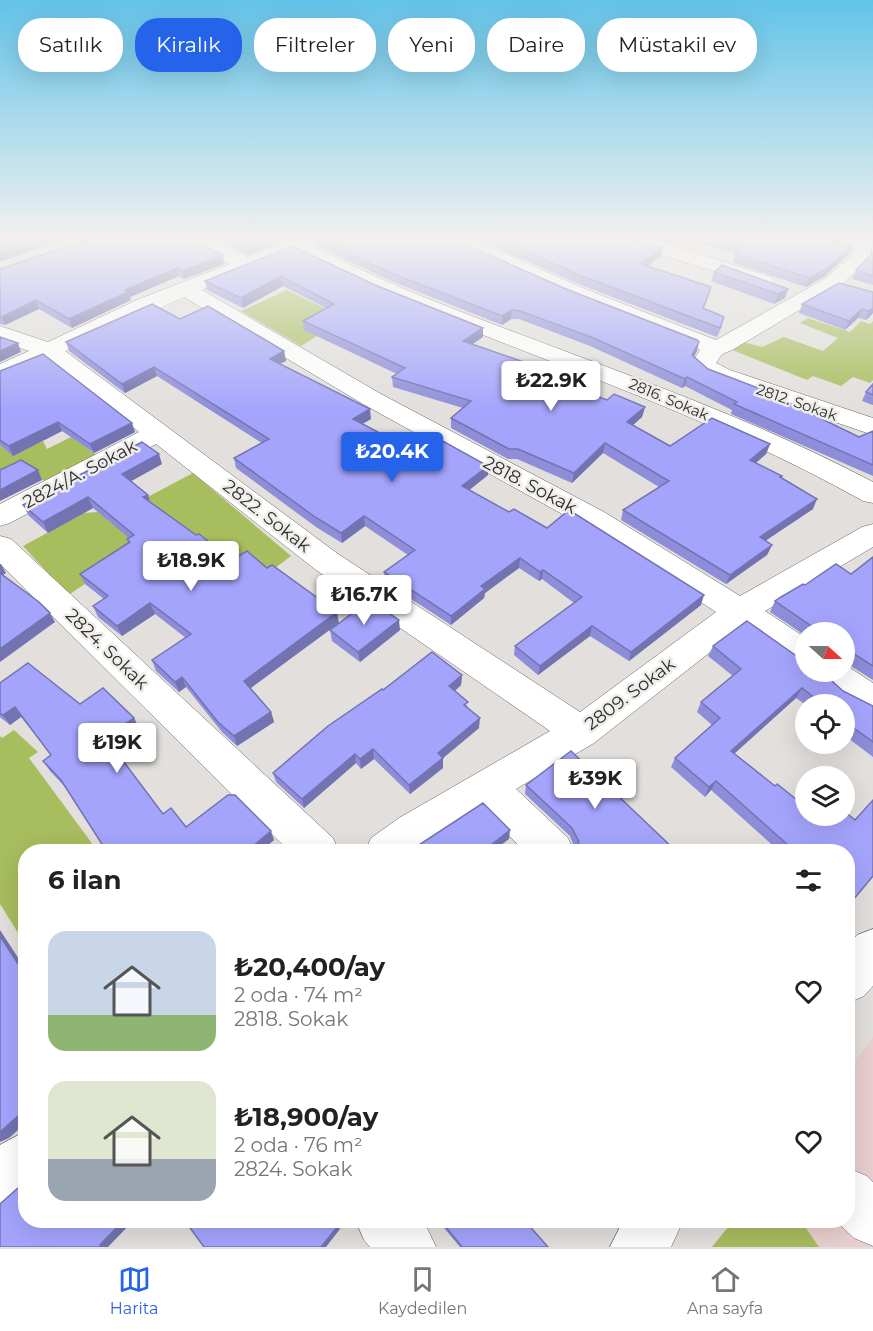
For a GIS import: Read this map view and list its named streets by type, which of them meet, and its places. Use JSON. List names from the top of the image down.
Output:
{
  "streets": {
    "street": [
      "2816. Sokak",
      "2812. Sokak",
      "2824/A. Sokak",
      "2818. Sokak",
      "2822. Sokak",
      "2824. Sokak",
      "2809. Sokak"
    ]
  },
  "crossings": [
    ["2824/A. Sokak", "2822. Sokak"],
    ["2818. Sokak", "2809. Sokak"],
    ["2822. Sokak", "2809. Sokak"]
  ],
  "north": "right",
  "page": {
    "chip": [
      "Satılık",
      "Kiralık",
      "Filtreler",
      "Yeni",
      "Daire",
      "Müstakil ev"
    ],
    "price": [
      "₺22.9K",
      "₺20.4K",
      "₺18.9K",
      "₺16.7K",
      "₺19K",
      "₺39K"
    ],
    "heading": "6 ilan",
    "list": [
      {
        "name": "₺20,400/ay",
        "note": "2 oda · 74 m² · 2818. Sokak"
      },
      {
        "name": "₺18,900/ay",
        "note": "2 oda · 76 m² · 2824. Sokak"
      }
    ],
    "tabs": ["Harita", "Kaydedilen", "Ana sayfa"]
  }
}
